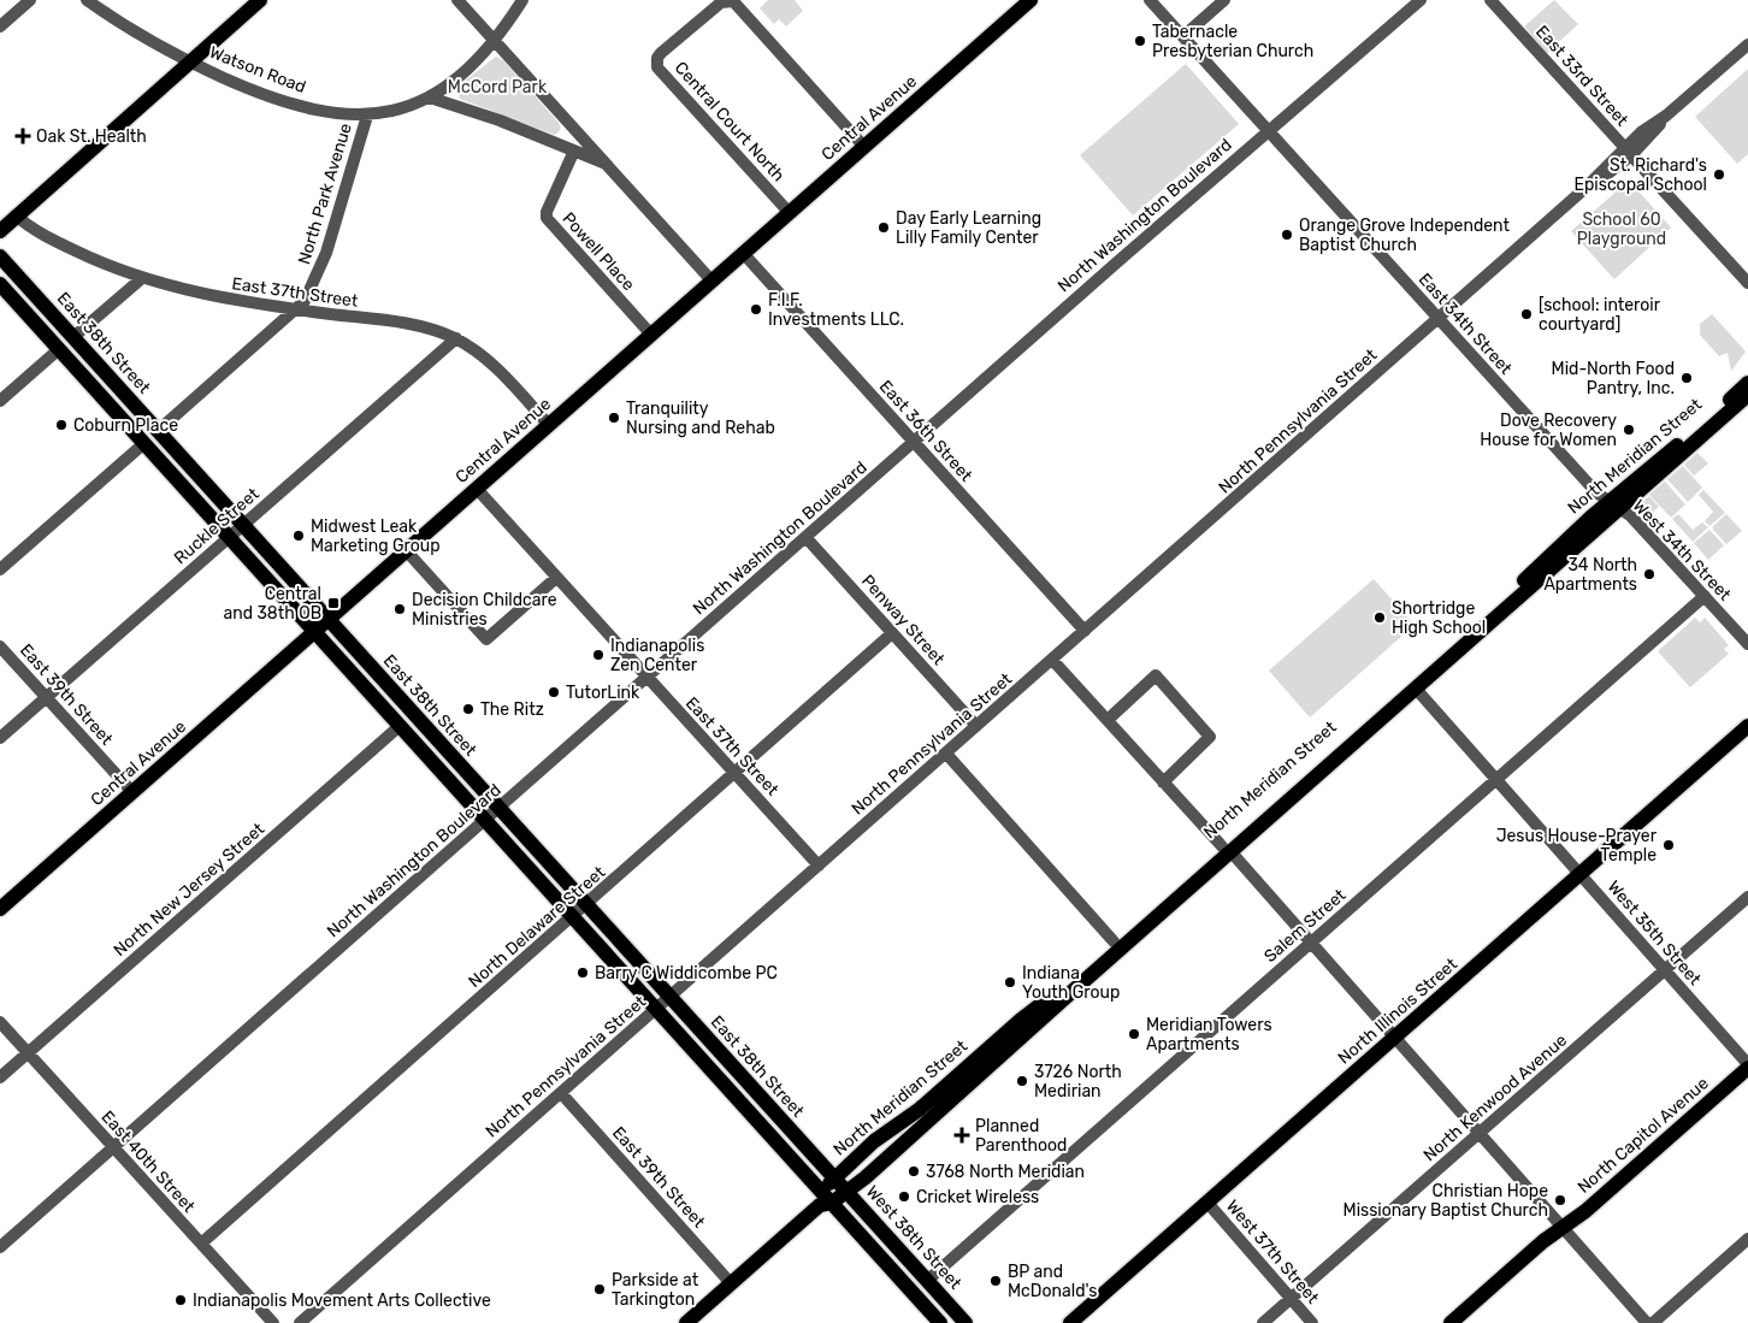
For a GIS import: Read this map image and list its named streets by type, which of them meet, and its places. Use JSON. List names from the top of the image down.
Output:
{
  "streets": {
    "main road": [
      "Central Avenue",
      "East 38th Street",
      "North Meridian Street",
      "North Illinois Street",
      "North Capitol Avenue",
      "West 38th Street"
    ],
    "street": [
      "Watson Road",
      "East 33rd Street",
      "Central Court North",
      "North Park Avenue",
      "North Washington Boulevard",
      "Powell Place",
      "East 37th Street",
      "East 34th Street",
      "North Pennsylvania Street",
      "East 36th Street",
      "Ruckle Street",
      "West 34th Street",
      "Penway Street",
      "East 39th Street",
      "North New Jersey Street",
      "Salem Street",
      "North Delaware Street",
      "West 35th Street",
      "North Kenwood Avenue",
      "East 40th Street",
      "West 37th Street"
    ]
  },
  "crossings": [
    ["Watson Road", "North Park Avenue"],
    ["East 33rd Street", "North Pennsylvania Street"],
    ["Central Avenue", "Central Court North"],
    ["Central Avenue", "Powell Place"],
    ["Central Avenue", "East 37th Street"],
    ["Central Avenue", "East 38th Street"],
    ["Central Avenue", "East 36th Street"],
    ["Central Avenue", "East 39th Street"],
    ["North Park Avenue", "East 37th Street"],
    ["North Park Avenue", "East 38th Street"],
    ["North Washington Boulevard", "East 37th Street"],
    ["North Washington Boulevard", "East 34th Street"],
    ["North Washington Boulevard", "East 38th Street"],
    ["North Washington Boulevard", "East 36th Street"],
    ["North Washington Boulevard", "Penway Street"],
    ["North Washington Boulevard", "East 40th Street"],
    ["East 37th Street", "North Pennsylvania Street"],
    ["East 37th Street", "Ruckle Street"],
    ["East 37th Street", "North Delaware Street"],
    ["East 34th Street", "North Pennsylvania Street"],
    ["East 34th Street", "North Meridian Street"],
    ["East 34th Street", "West 34th Street"],
    ["East 38th Street", "North Pennsylvania Street"],
    ["East 38th Street", "North Meridian Street"],
    ["East 38th Street", "Ruckle Street"],
    ["East 38th Street", "North Delaware Street"],
    ["East 38th Street", "West 38th Street"],
    ["North Pennsylvania Street", "East 36th Street"],
    ["North Pennsylvania Street", "Penway Street"],
    ["North Pennsylvania Street", "East 39th Street"],
    ["North Meridian Street", "West 34th Street"],
    ["North Meridian Street", "East 39th Street"],
    ["North Meridian Street", "West 35th Street"],
    ["North Meridian Street", "West 38th Street"],
    ["Ruckle Street", "East 39th Street"],
    ["West 34th Street", "Salem Street"],
    ["Penway Street", "North Delaware Street"],
    ["North New Jersey Street", "East 40th Street"],
    ["Salem Street", "West 35th Street"],
    ["Salem Street", "West 38th Street"],
    ["North Delaware Street", "East 40th Street"],
    ["West 35th Street", "North Illinois Street"],
    ["West 35th Street", "North Kenwood Avenue"],
    ["West 35th Street", "North Capitol Avenue"],
    ["North Illinois Street", "West 37th Street"],
    ["North Kenwood Avenue", "West 37th Street"]
  ],
  "parks": ["McCord Park", "School 60 Playground"],
  "places": {
    "other": [
      "Tabernacle Presbyterian Church",
      "St. Richard's Episcopal School",
      "Day Early Learning Lilly Family Center",
      "Orange Grove Independent Baptist Church",
      "F.I.F. Investments LLC.",
      "[school: interoir courtyard]",
      "Mid-North Food Pantry, Inc.",
      "Tranquility Nursing and Rehab",
      "Coburn Place",
      "Dove Recovery House for Women",
      "Midwest Leak Marketing Group",
      "34 North Apartments",
      "Decision Childcare Ministries",
      "Shortridge High School",
      "Indianapolis Zen Center",
      "TutorLink",
      "The Ritz",
      "Jesus House-Prayer Temple",
      "Barry C Widdicombe PC",
      "Indiana Youth Group",
      "Meridian Towers Apartments",
      "3726 North Medirian",
      "3768 North Meridian",
      "Cricket Wireless",
      "Christian Hope Missionary Baptist Church",
      "BP and McDonald's",
      "Parkside at Tarkington",
      "Indianapolis Movement Arts Collective"
    ],
    "health": ["Oak St. Health", "Planned Parenthood"],
    "transit": ["Central and 38th OB"]
  }
}
